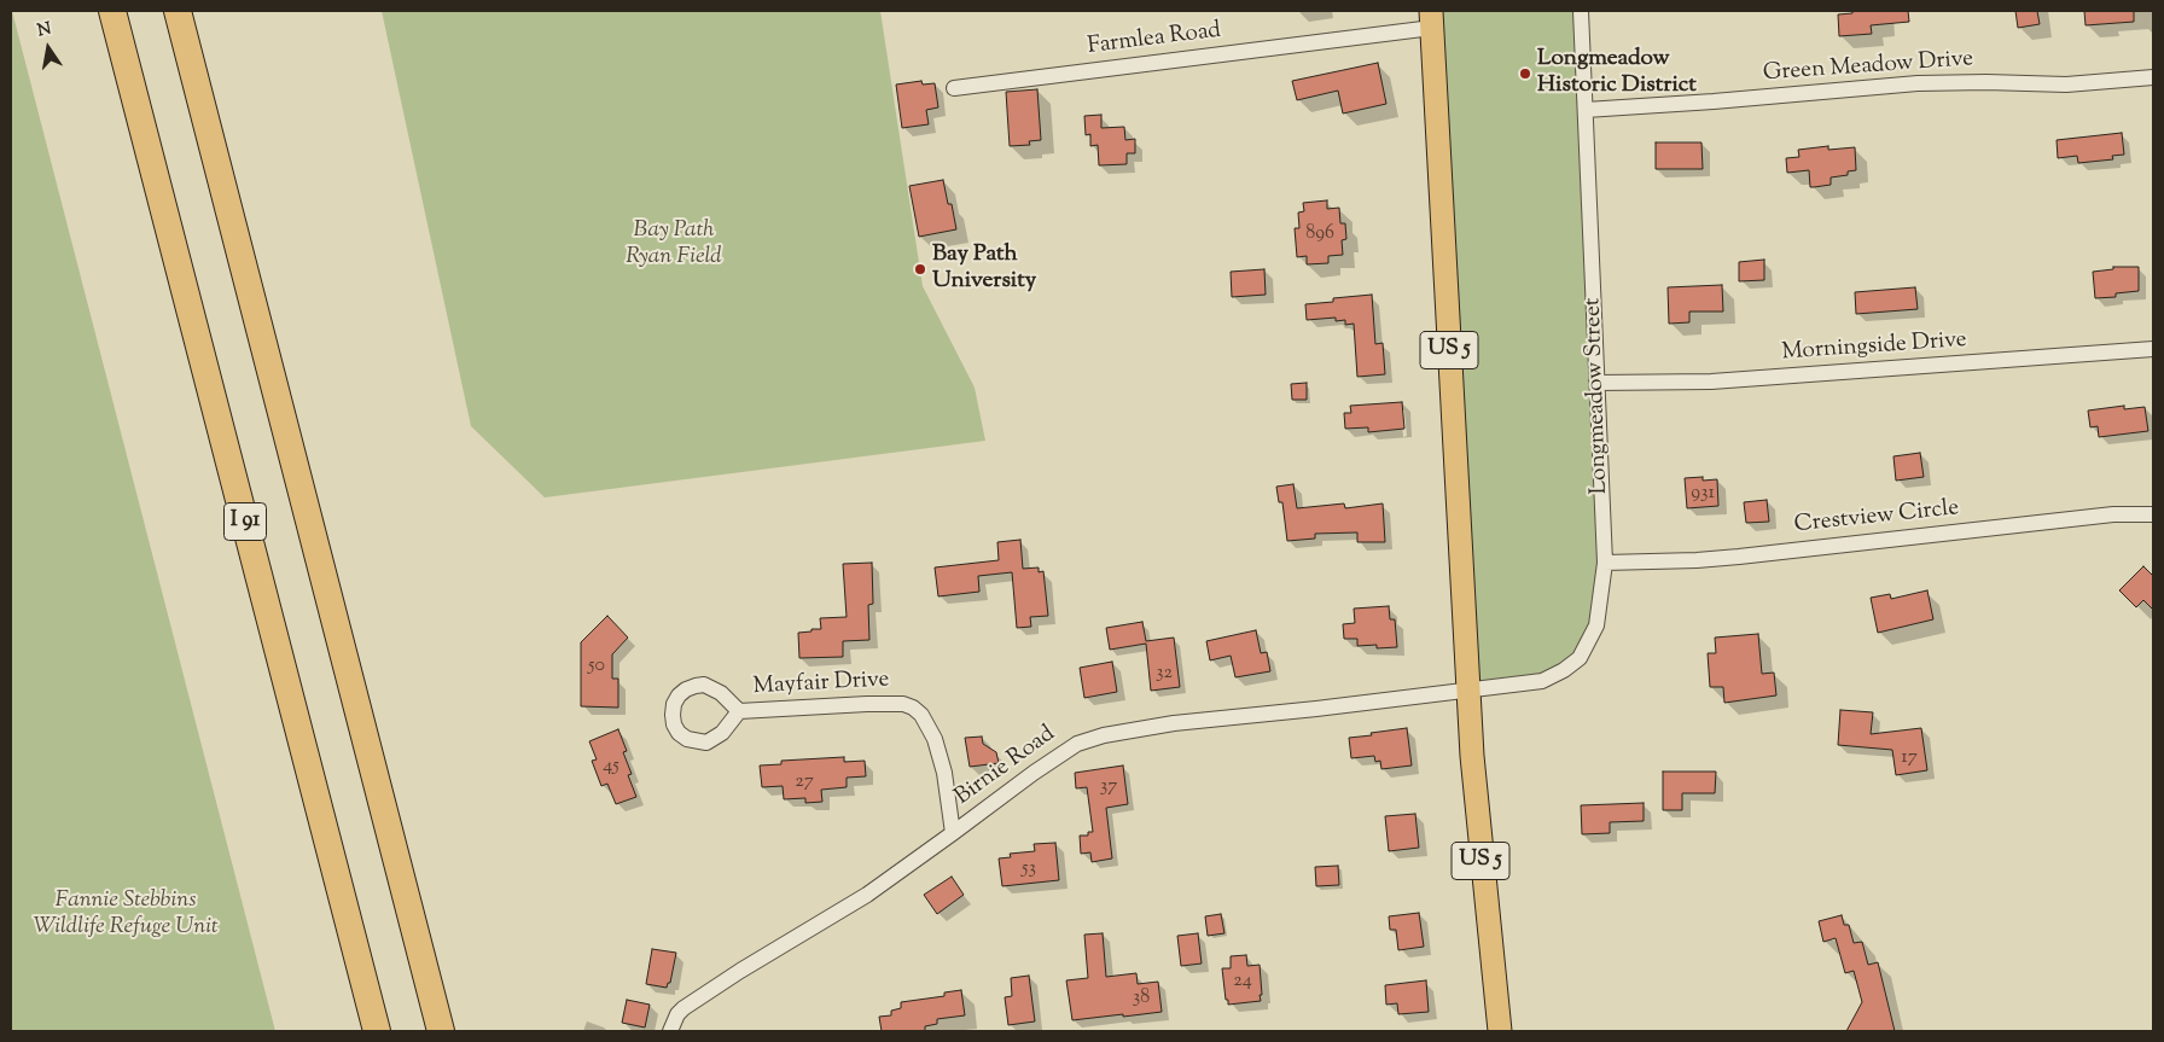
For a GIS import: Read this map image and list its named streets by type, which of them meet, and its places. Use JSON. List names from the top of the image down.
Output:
{
  "streets": {
    "highway": ["I 91"],
    "main road": ["US 5"],
    "street": [
      "Farmlea Road",
      "Green Meadow Drive",
      "Morningside Drive",
      "Longmeadow Street",
      "Crestview Circle",
      "Mayfair Drive",
      "Birnie Road"
    ]
  },
  "crossings": [
    ["Farmlea Road", "US 5"],
    ["Green Meadow Drive", "Longmeadow Street"],
    ["Morningside Drive", "Longmeadow Street"],
    ["US 5", "Longmeadow Street"],
    ["US 5", "Birnie Road"],
    ["Longmeadow Street", "Crestview Circle"],
    ["Longmeadow Street", "Birnie Road"],
    ["Mayfair Drive", "Birnie Road"]
  ],
  "parks": ["Bay Path Ryan Field", "Fannie Stebbins Wildlife Refuge Unit"],
  "places": ["Longmeadow Historic District", "Bay Path University"],
  "house_numbers": [
    "896",
    "931",
    "50",
    "32",
    "17",
    "45",
    "27",
    "37",
    "53",
    "24",
    "38"
  ],
  "north": "top"
}
